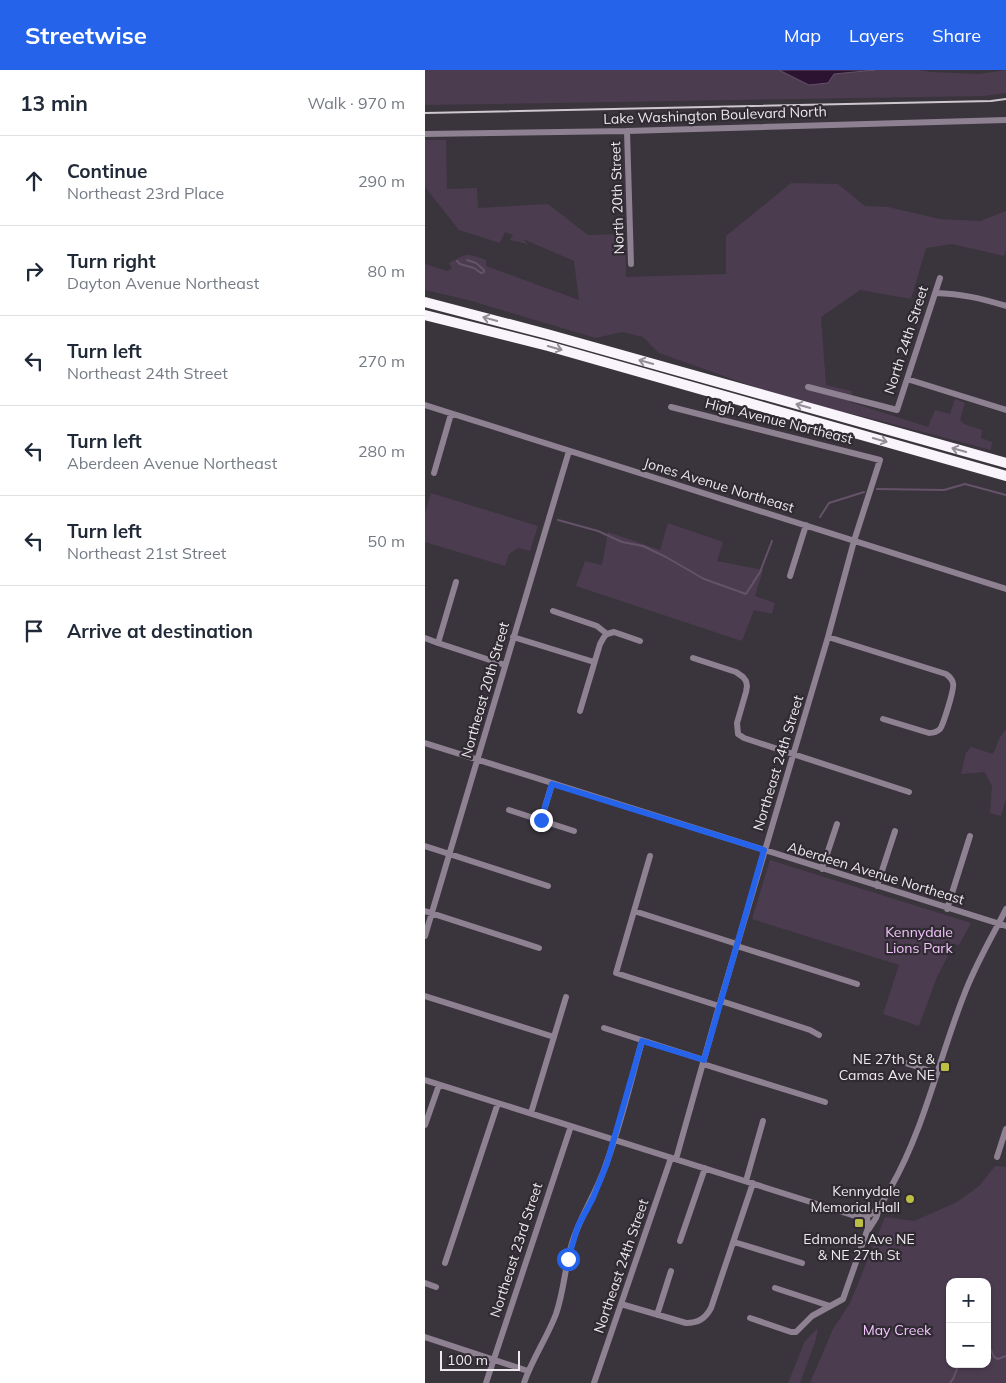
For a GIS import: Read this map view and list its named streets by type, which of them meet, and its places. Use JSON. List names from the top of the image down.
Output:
{
  "streets": {
    "street": [
      "Lake Washington Boulevard North",
      "North 20th Street",
      "North 24th Street",
      "High Avenue Northeast",
      "Jones Avenue Northeast",
      "Northeast 20th Street",
      "Northeast 24th Street",
      "Aberdeen Avenue Northeast",
      "Northeast 23rd Street"
    ]
  },
  "crossings": [
    ["Lake Washington Boulevard North", "North 20th Street"],
    ["High Avenue Northeast", "Northeast 24th Street"],
    ["Jones Avenue Northeast", "Northeast 20th Street"],
    ["Jones Avenue Northeast", "Northeast 24th Street"],
    ["Northeast 20th Street", "Aberdeen Avenue Northeast"],
    ["Northeast 24th Street", "Aberdeen Avenue Northeast"]
  ],
  "parks": ["Kennydale Lions Park", "May Creek"],
  "places": {
    "transit": ["NE 27th St & Camas Ave NE", "Edmonds Ave NE & NE 27th St"],
    "other": ["Kennydale Memorial Hall"]
  },
  "scale_bar": "100 m",
  "page": {
    "header": "Streetwise",
    "nav": ["Map", "Layers", "Share"],
    "heading": ["13 min", "Walk · 970 m"],
    "list": [
      ["Continue", "Northeast 23rd Place", "290 m"],
      ["Turn right", "Dayton Avenue Northeast", "80 m"],
      ["Turn left", "Northeast 24th Street", "270 m"],
      ["Turn left", "Aberdeen Avenue Northeast", "280 m"],
      ["Turn left", "Northeast 21st Street", "50 m"],
      "Arrive at destination"
    ],
    "map_buttons": ["+", "−"],
    "scale": "100 m"
  }
}
